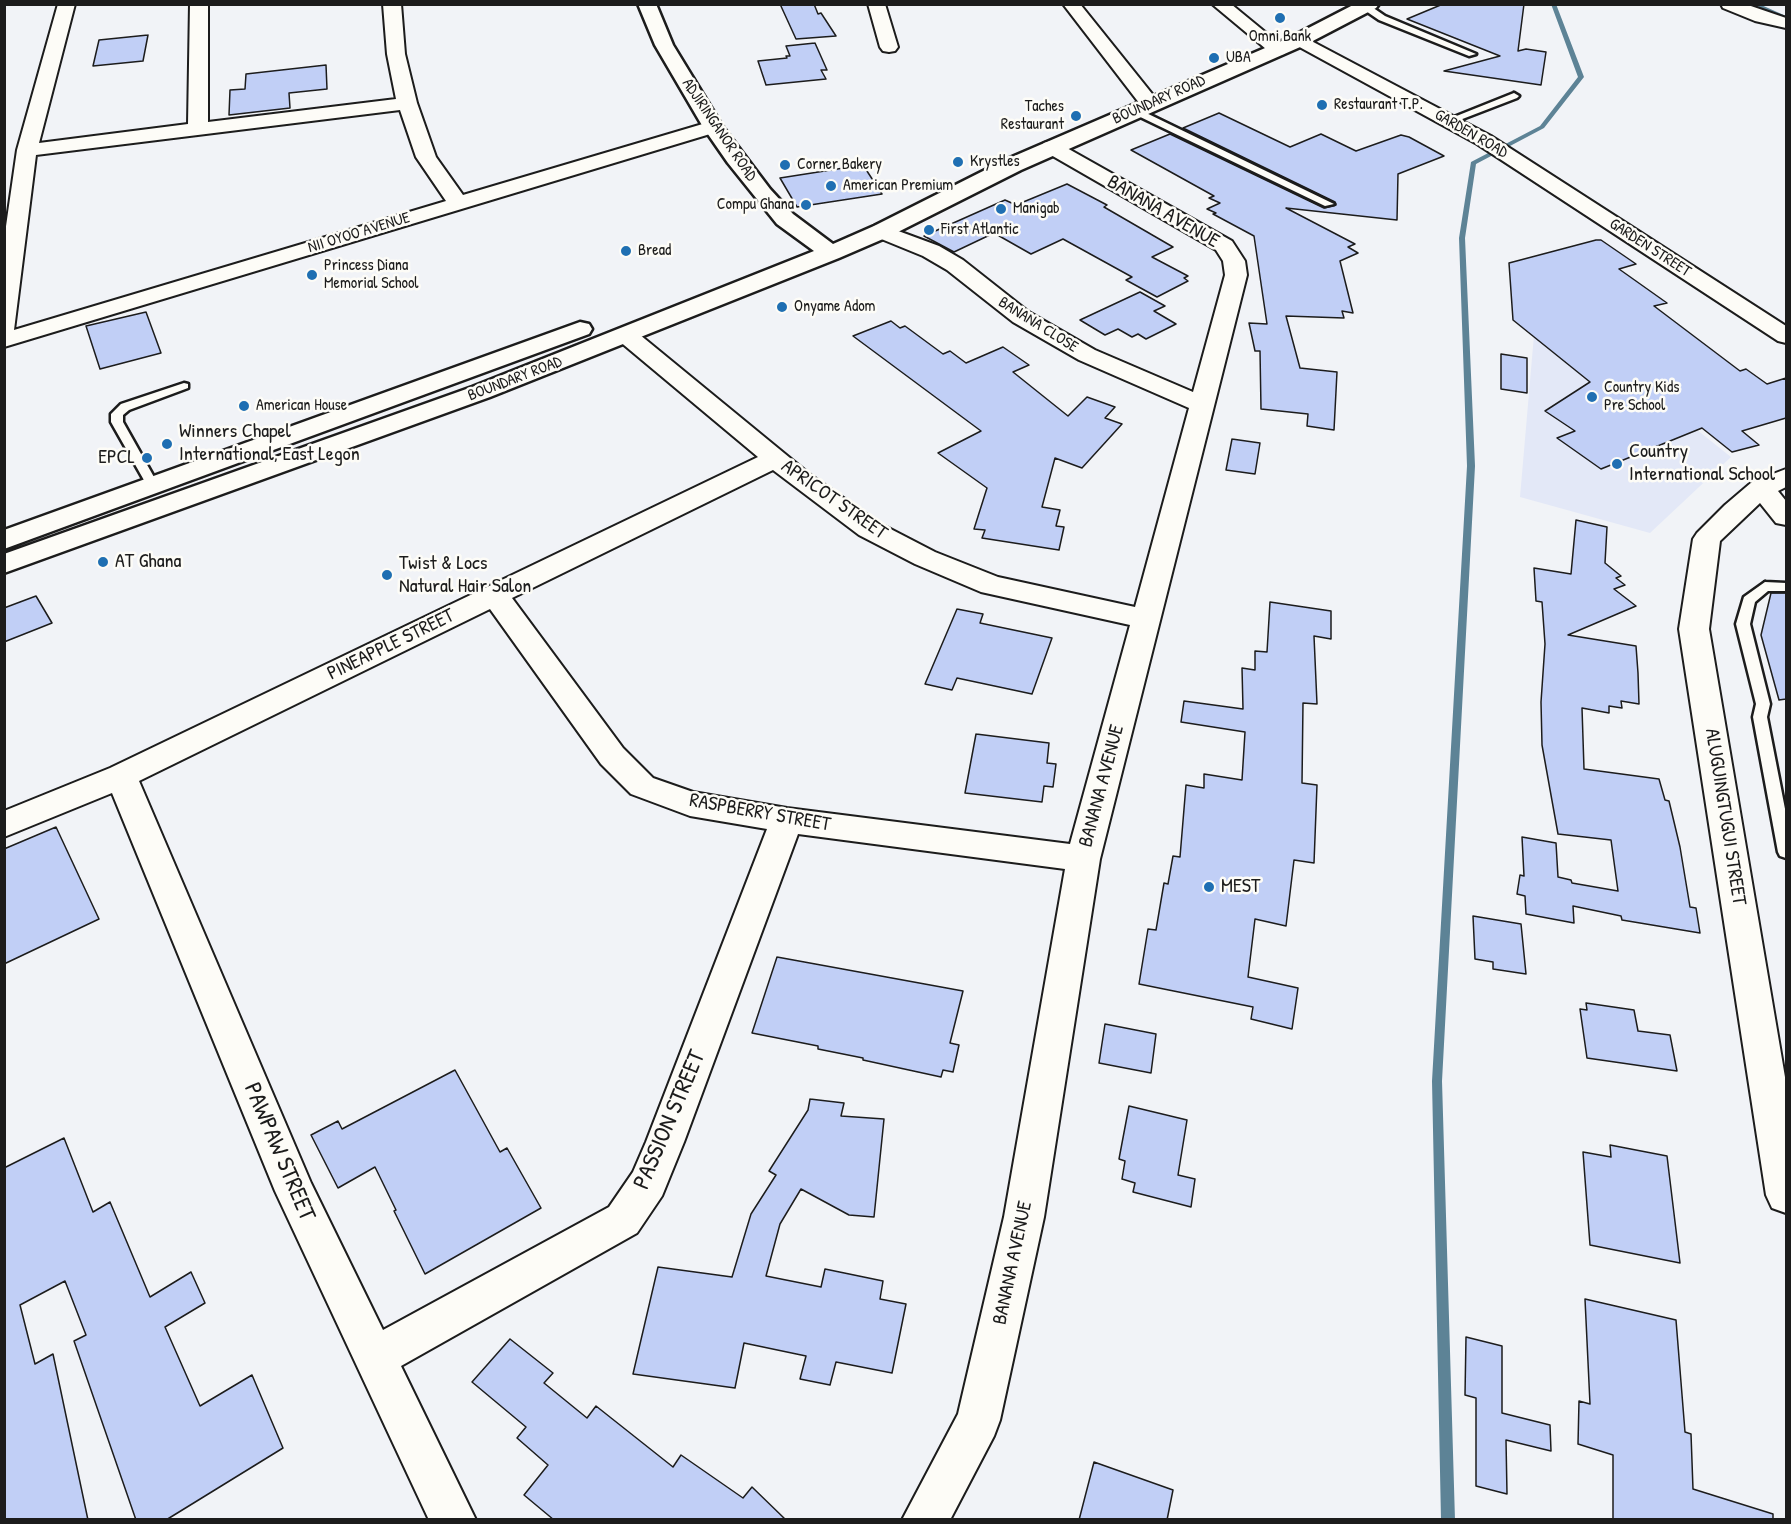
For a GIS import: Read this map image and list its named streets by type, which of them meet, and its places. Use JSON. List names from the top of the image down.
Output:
{
  "streets": {
    "main road": ["BOUNDARY ROAD", "ADJIRINGANOR ROAD"],
    "street": [
      "GARDEN ROAD",
      "BANANA AVENUE",
      "NII OYOO AVENUE",
      "GARDEN STREET",
      "BANANA CLOSE",
      "APRICOT STREET",
      "PINEAPPLE STREET",
      "RASPBERRY STREET",
      "ALUGUINGTUGUI STREET",
      "PASSION STREET",
      "PAWPAW STREET"
    ]
  },
  "crossings": [
    ["BOUNDARY ROAD", "ADJIRINGANOR ROAD"],
    ["BOUNDARY ROAD", "GARDEN ROAD"],
    ["BOUNDARY ROAD", "BANANA AVENUE"],
    ["BOUNDARY ROAD", "BANANA CLOSE"],
    ["BOUNDARY ROAD", "APRICOT STREET"],
    ["ADJIRINGANOR ROAD", "NII OYOO AVENUE"],
    ["GARDEN ROAD", "GARDEN STREET"],
    ["BANANA AVENUE", "BANANA CLOSE"],
    ["BANANA AVENUE", "APRICOT STREET"],
    ["BANANA AVENUE", "RASPBERRY STREET"],
    ["APRICOT STREET", "PINEAPPLE STREET"],
    ["PINEAPPLE STREET", "RASPBERRY STREET"],
    ["PINEAPPLE STREET", "PAWPAW STREET"],
    ["RASPBERRY STREET", "PASSION STREET"],
    ["PASSION STREET", "PAWPAW STREET"]
  ],
  "places": [
    "Omni Bank",
    "UBA",
    "Restaurant T.P.",
    "Taches Restaurant",
    "Krystles",
    "Corner Bakery",
    "American Premium",
    "Compu Ghana",
    "Manigab",
    "First Atlantic",
    "Bread",
    "Princess Diana Memorial School",
    "Onyame Adom",
    "Country Kids Pre School",
    "American House",
    "Winners Chapel International, East Legon",
    "EPCL",
    "Country International School",
    "AT Ghana",
    "Twist & Locs Natural Hair Salon",
    "MEST"
  ]
}
